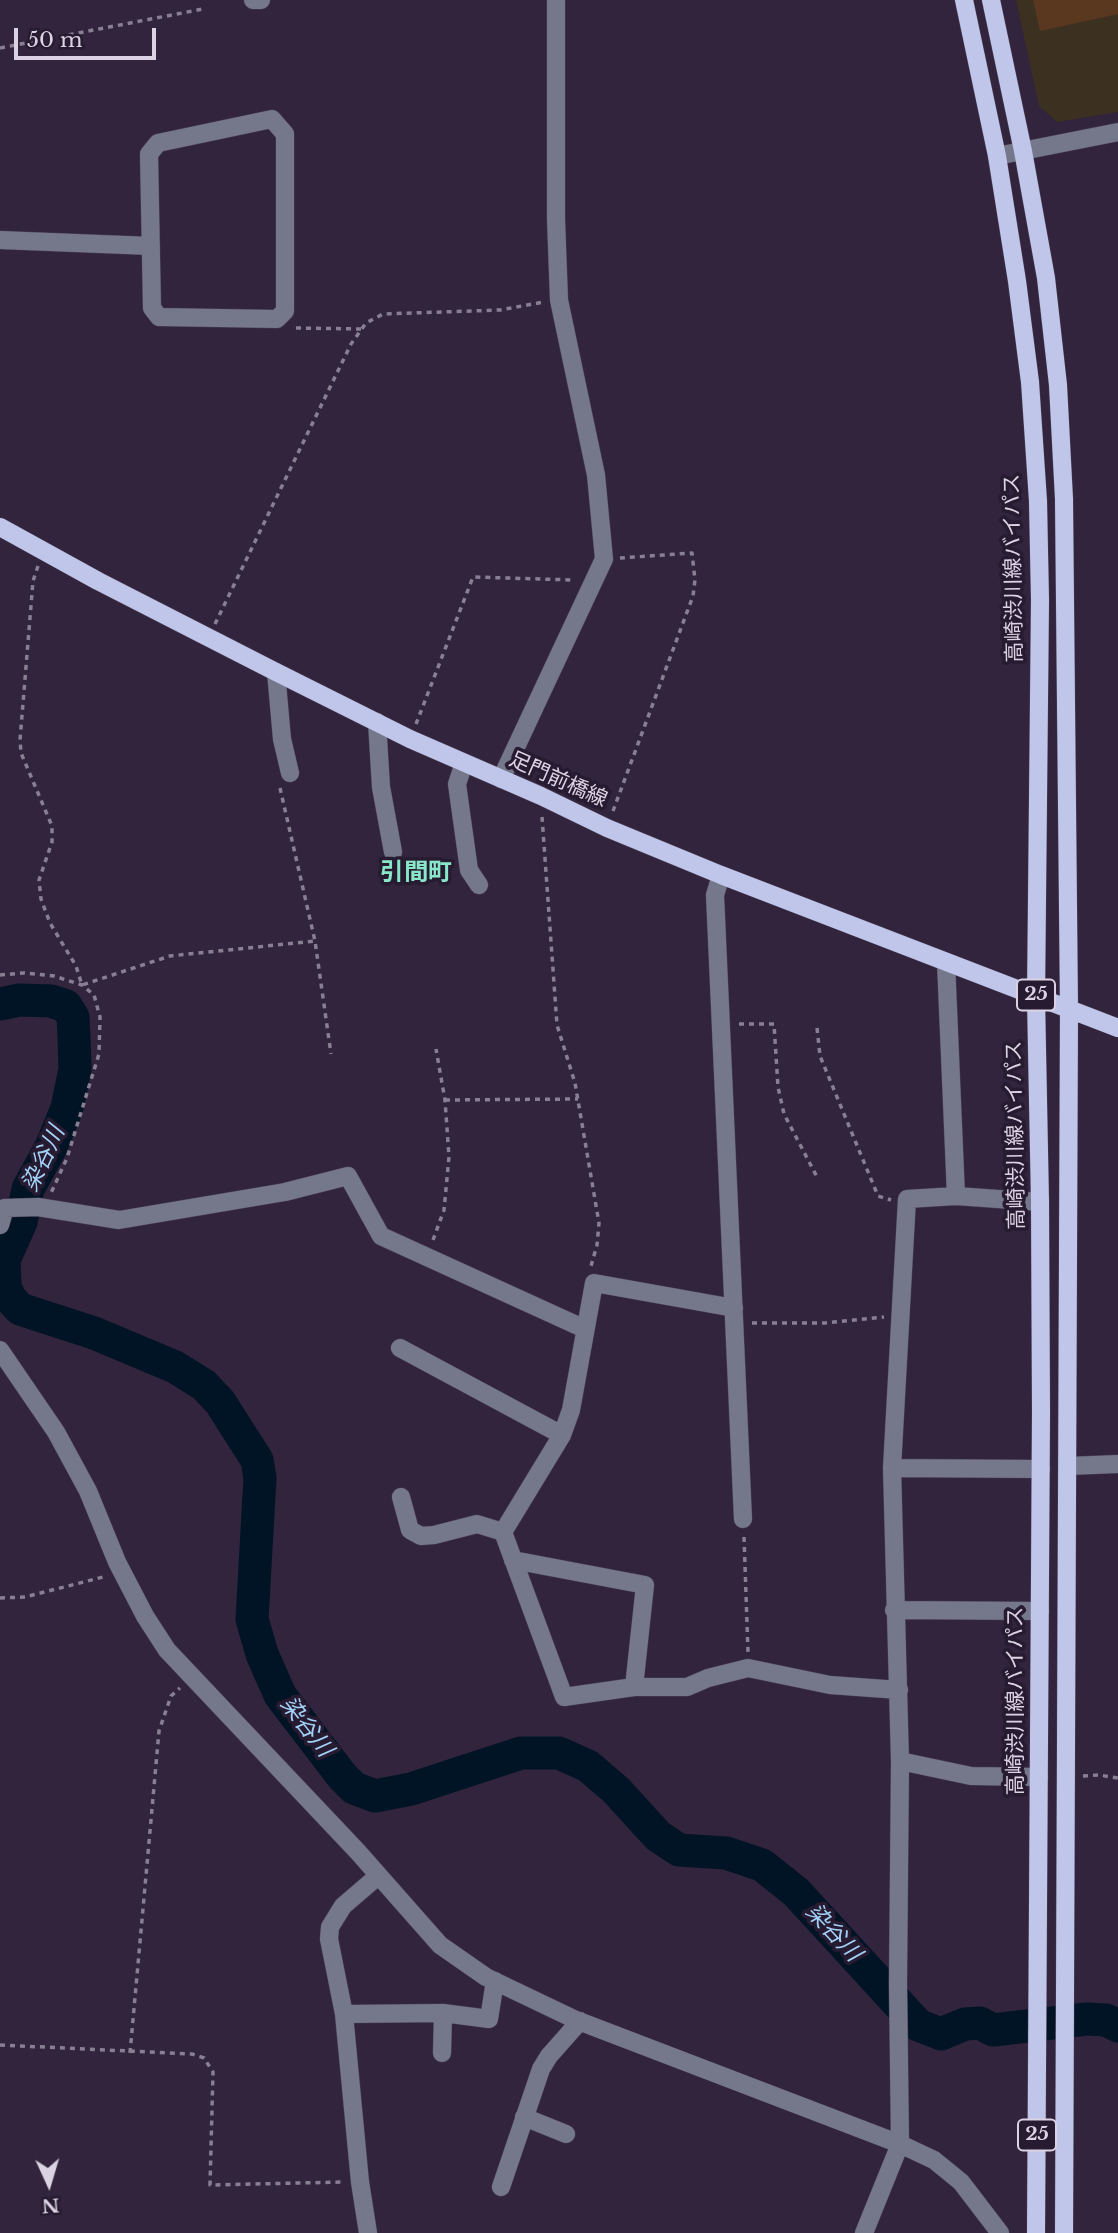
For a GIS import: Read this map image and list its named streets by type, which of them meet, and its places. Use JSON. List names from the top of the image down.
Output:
{
  "streets": {
    "main road": ["高崎渋川線バイパス", "足門前橋線", "25"]
  },
  "crossings": [
    ["高崎渋川線バイパス", "足門前橋線"],
    ["足門前橋線", "25"]
  ],
  "districts": ["引間町"],
  "water": ["染谷川"],
  "scale_bar": "50 m",
  "north": "bottom"
}
